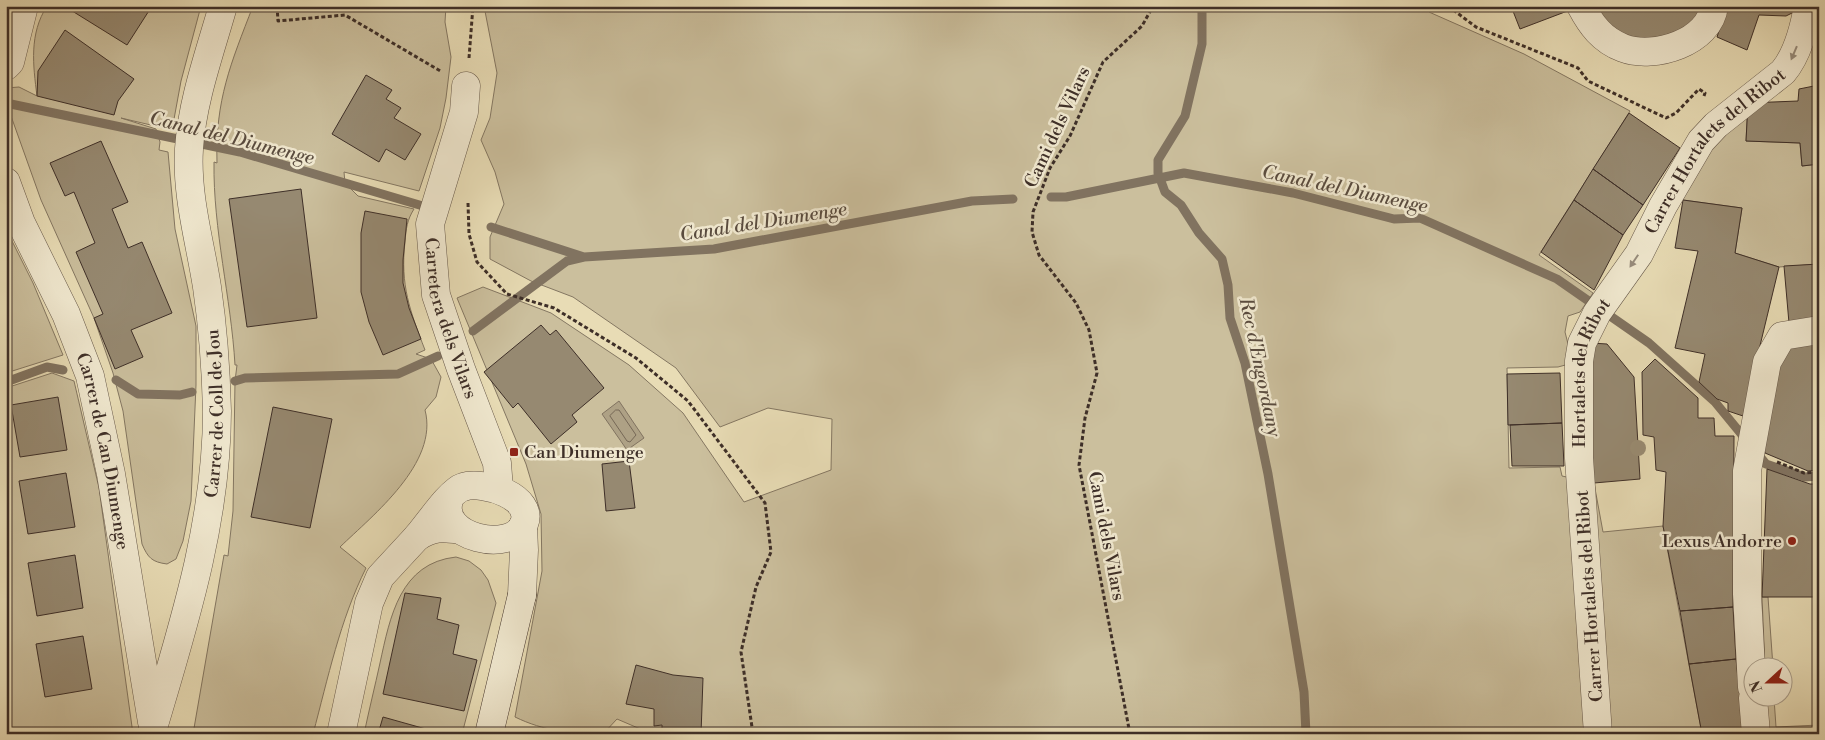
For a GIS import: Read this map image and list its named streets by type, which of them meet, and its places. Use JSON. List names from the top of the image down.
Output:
{
  "streets": {
    "street": [
      "Carrer Hortalets del Ribot",
      "Carretera dels Vilars",
      "Hortalets del Ribot",
      "Carrer de Coll de Jou",
      "Carrer de Can Diumenge"
    ],
    "path": ["Cami dels Vilars"]
  },
  "crossings": [
    ["Carrer Hortalets del Ribot", "Hortalets del Ribot"],
    ["Carrer de Coll de Jou", "Carrer de Can Diumenge"]
  ],
  "one_way": ["Carrer Hortalets del Ribot"],
  "water": ["Canal del Diumenge", "Rec d'Engordany"],
  "places": {
    "transit": ["Can Diumenge"],
    "other": ["Lexus Andorre"]
  },
  "north": "left"
}
